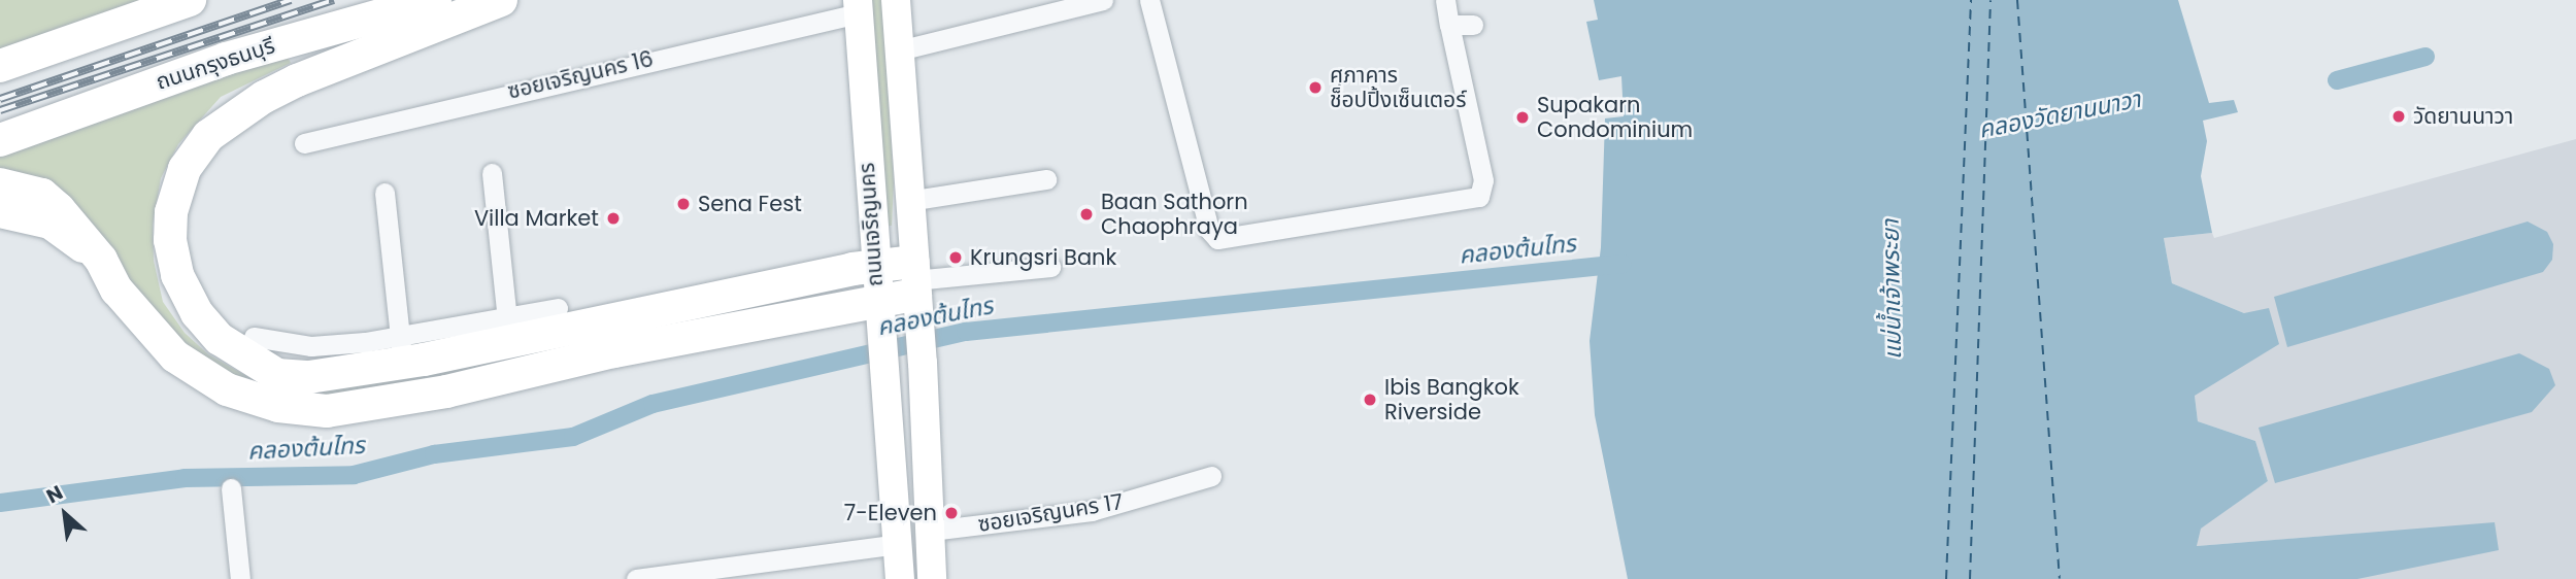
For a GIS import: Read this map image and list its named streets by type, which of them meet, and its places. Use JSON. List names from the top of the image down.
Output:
{
  "streets": {
    "main road": ["ถนนกรุงธนบุรี", "ถนนเจริญนคร"],
    "street": ["ซอยเจริญนคร 16", "ซอยเจริญนคร 17"]
  },
  "crossings": [
    ["ซอยเจริญนคร 16", "ถนนเจริญนคร"],
    ["ถนนเจริญนคร", "ซอยเจริญนคร 17"]
  ],
  "water": ["คลองวัดยานนาวา", "คลองต้นไทร", "แม่น้ำเจ้าพระยา"],
  "places": [
    "ศุภาคาร ช็อปปิ้งเซ็นเตอร์",
    "วัดยานนาวา",
    "Supakarn Condominium",
    "Sena Fest",
    "Baan Sathorn Chaophraya",
    "Villa Market",
    "Krungsri Bank",
    "Ibis Bangkok Riverside",
    "7-Eleven"
  ],
  "north": "top left"
}
